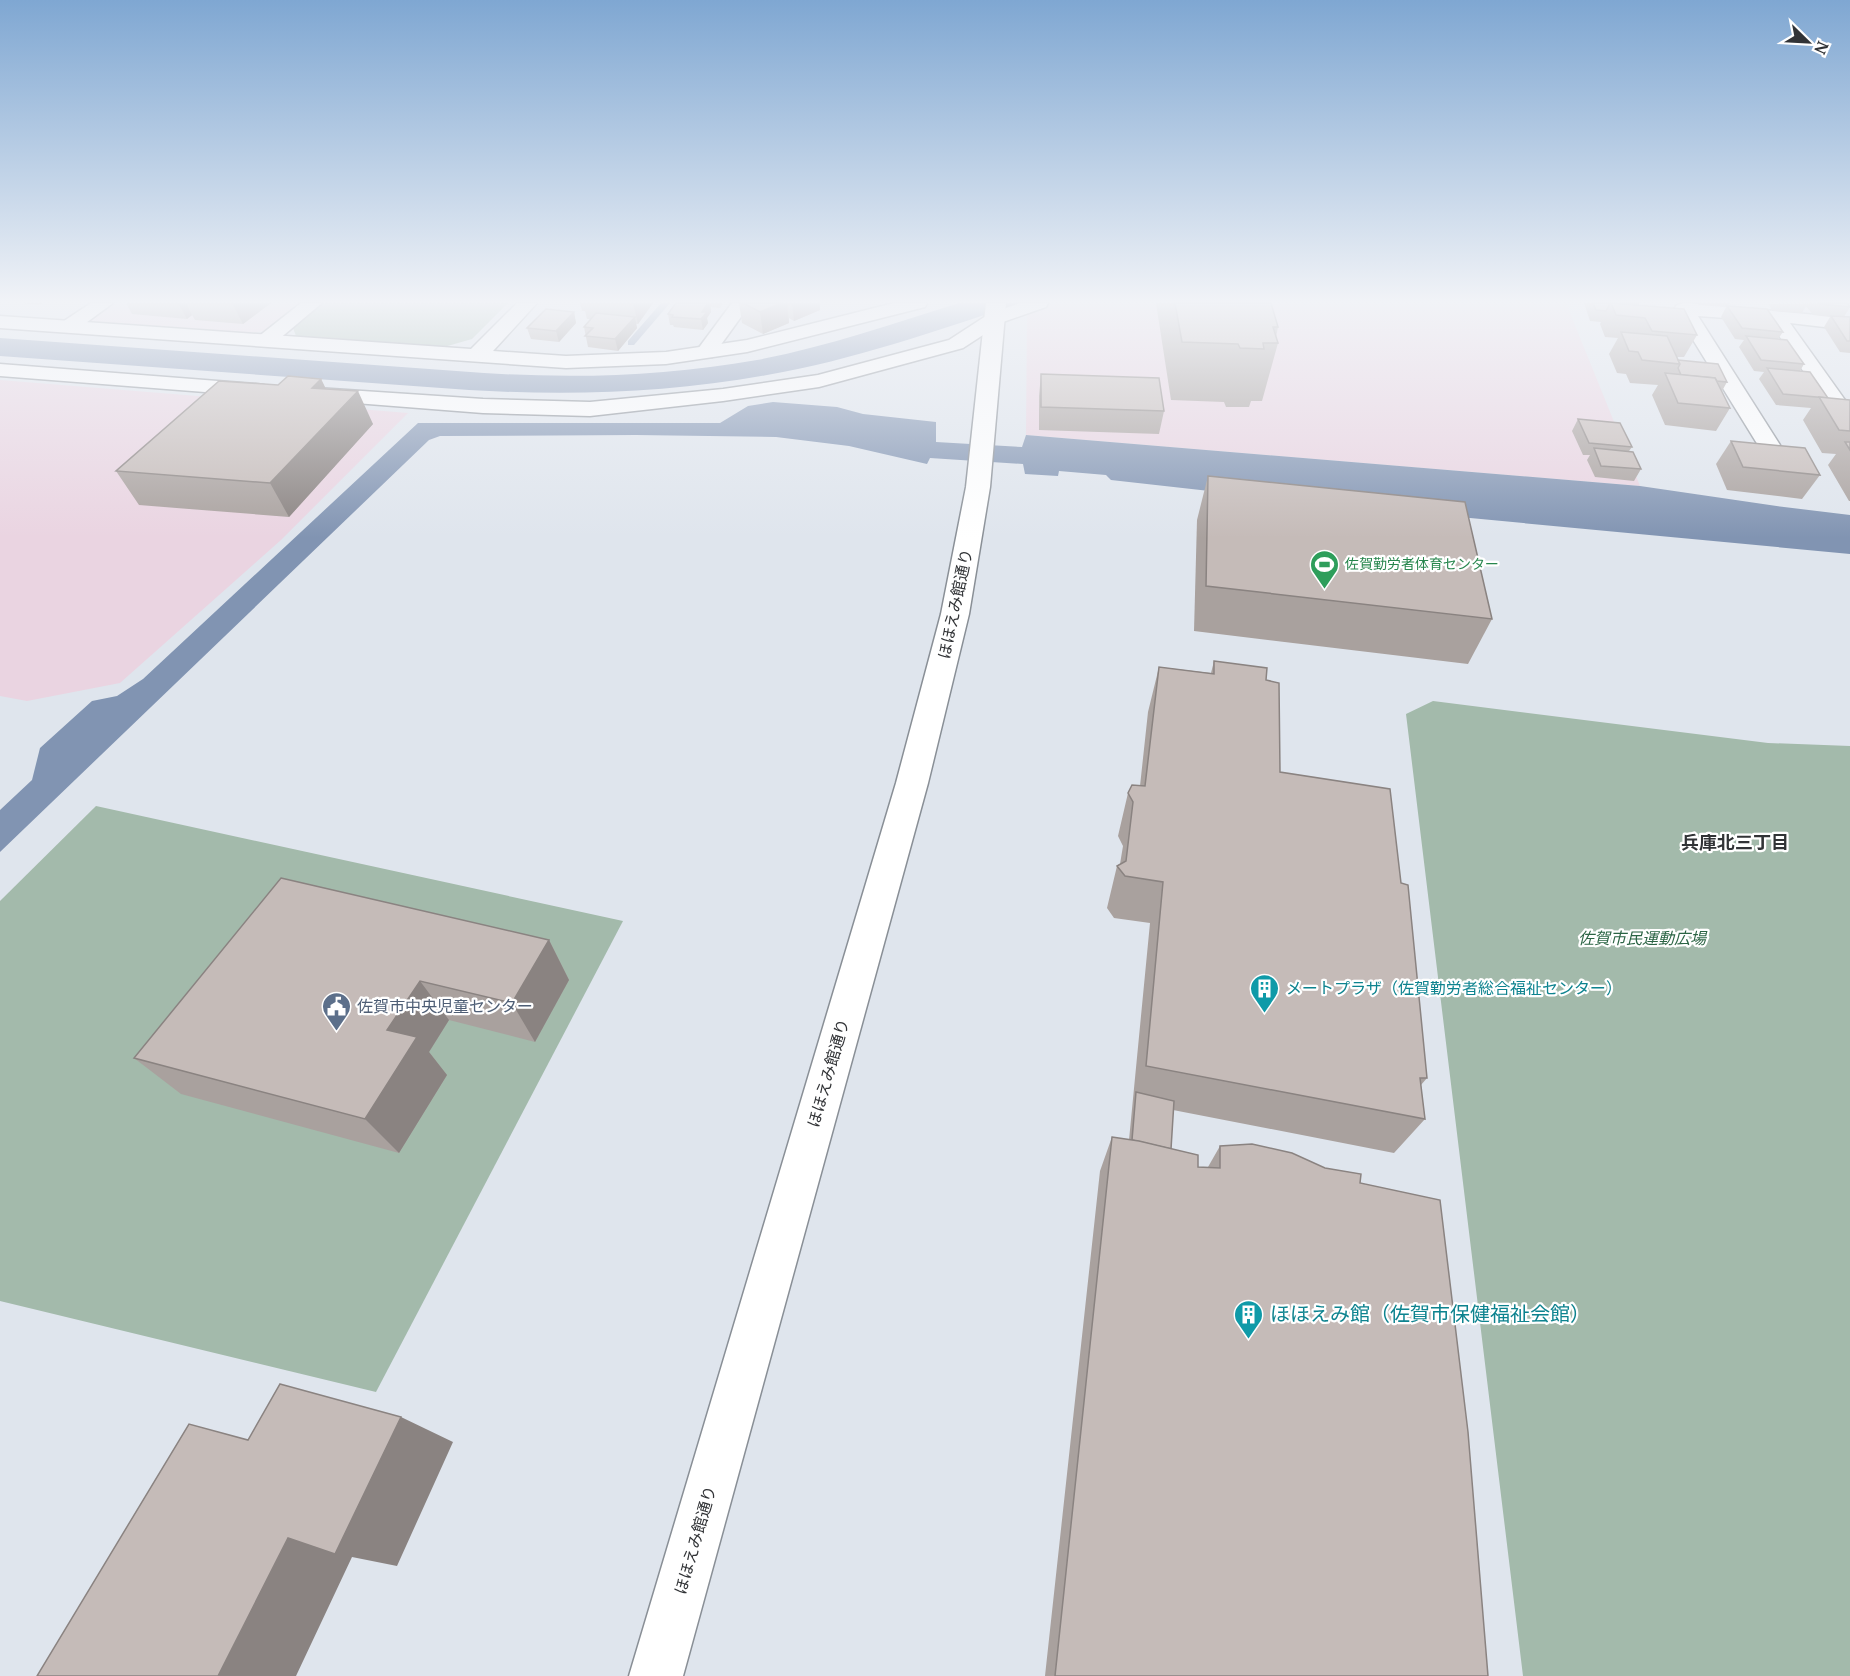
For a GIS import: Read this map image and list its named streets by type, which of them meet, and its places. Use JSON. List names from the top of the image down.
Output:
{
  "streets": {
    "street": ["ほほえみ館通り"]
  },
  "districts": ["兵庫北三丁目"],
  "parks": ["佐賀市民運動広場"],
  "places": {
    "sports": ["佐賀勤労者体育センター"],
    "building": ["メートプラザ（佐賀勤労者総合福祉センター）", "ほほえみ館（佐賀市保健福祉会館）"],
    "public building": ["佐賀市中央児童センター"]
  },
  "north": "bottom right"
}
